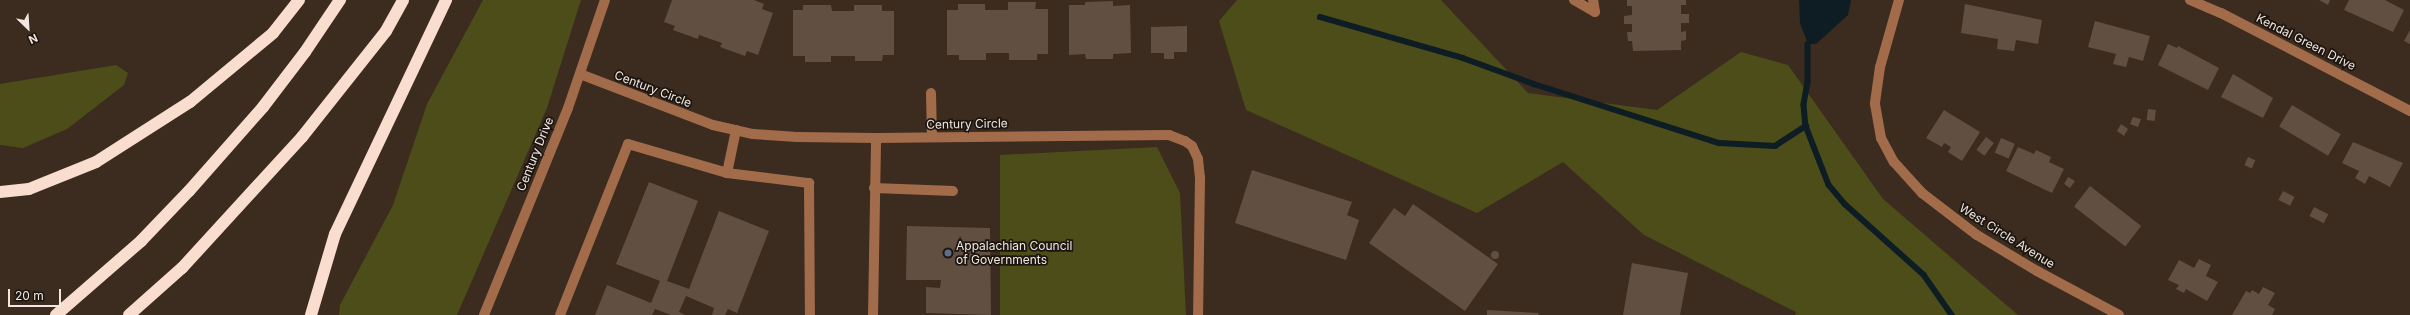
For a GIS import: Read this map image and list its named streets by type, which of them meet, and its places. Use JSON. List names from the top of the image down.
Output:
{
  "streets": {
    "street": [
      "Kendal Green Drive",
      "Century Circle",
      "Century Drive",
      "West Circle Avenue"
    ]
  },
  "crossings": [
    ["Century Circle", "Century Drive"]
  ],
  "places": ["Appalachian Council of Governments"],
  "scale_bar": "20 m",
  "north": "bottom right"
}
